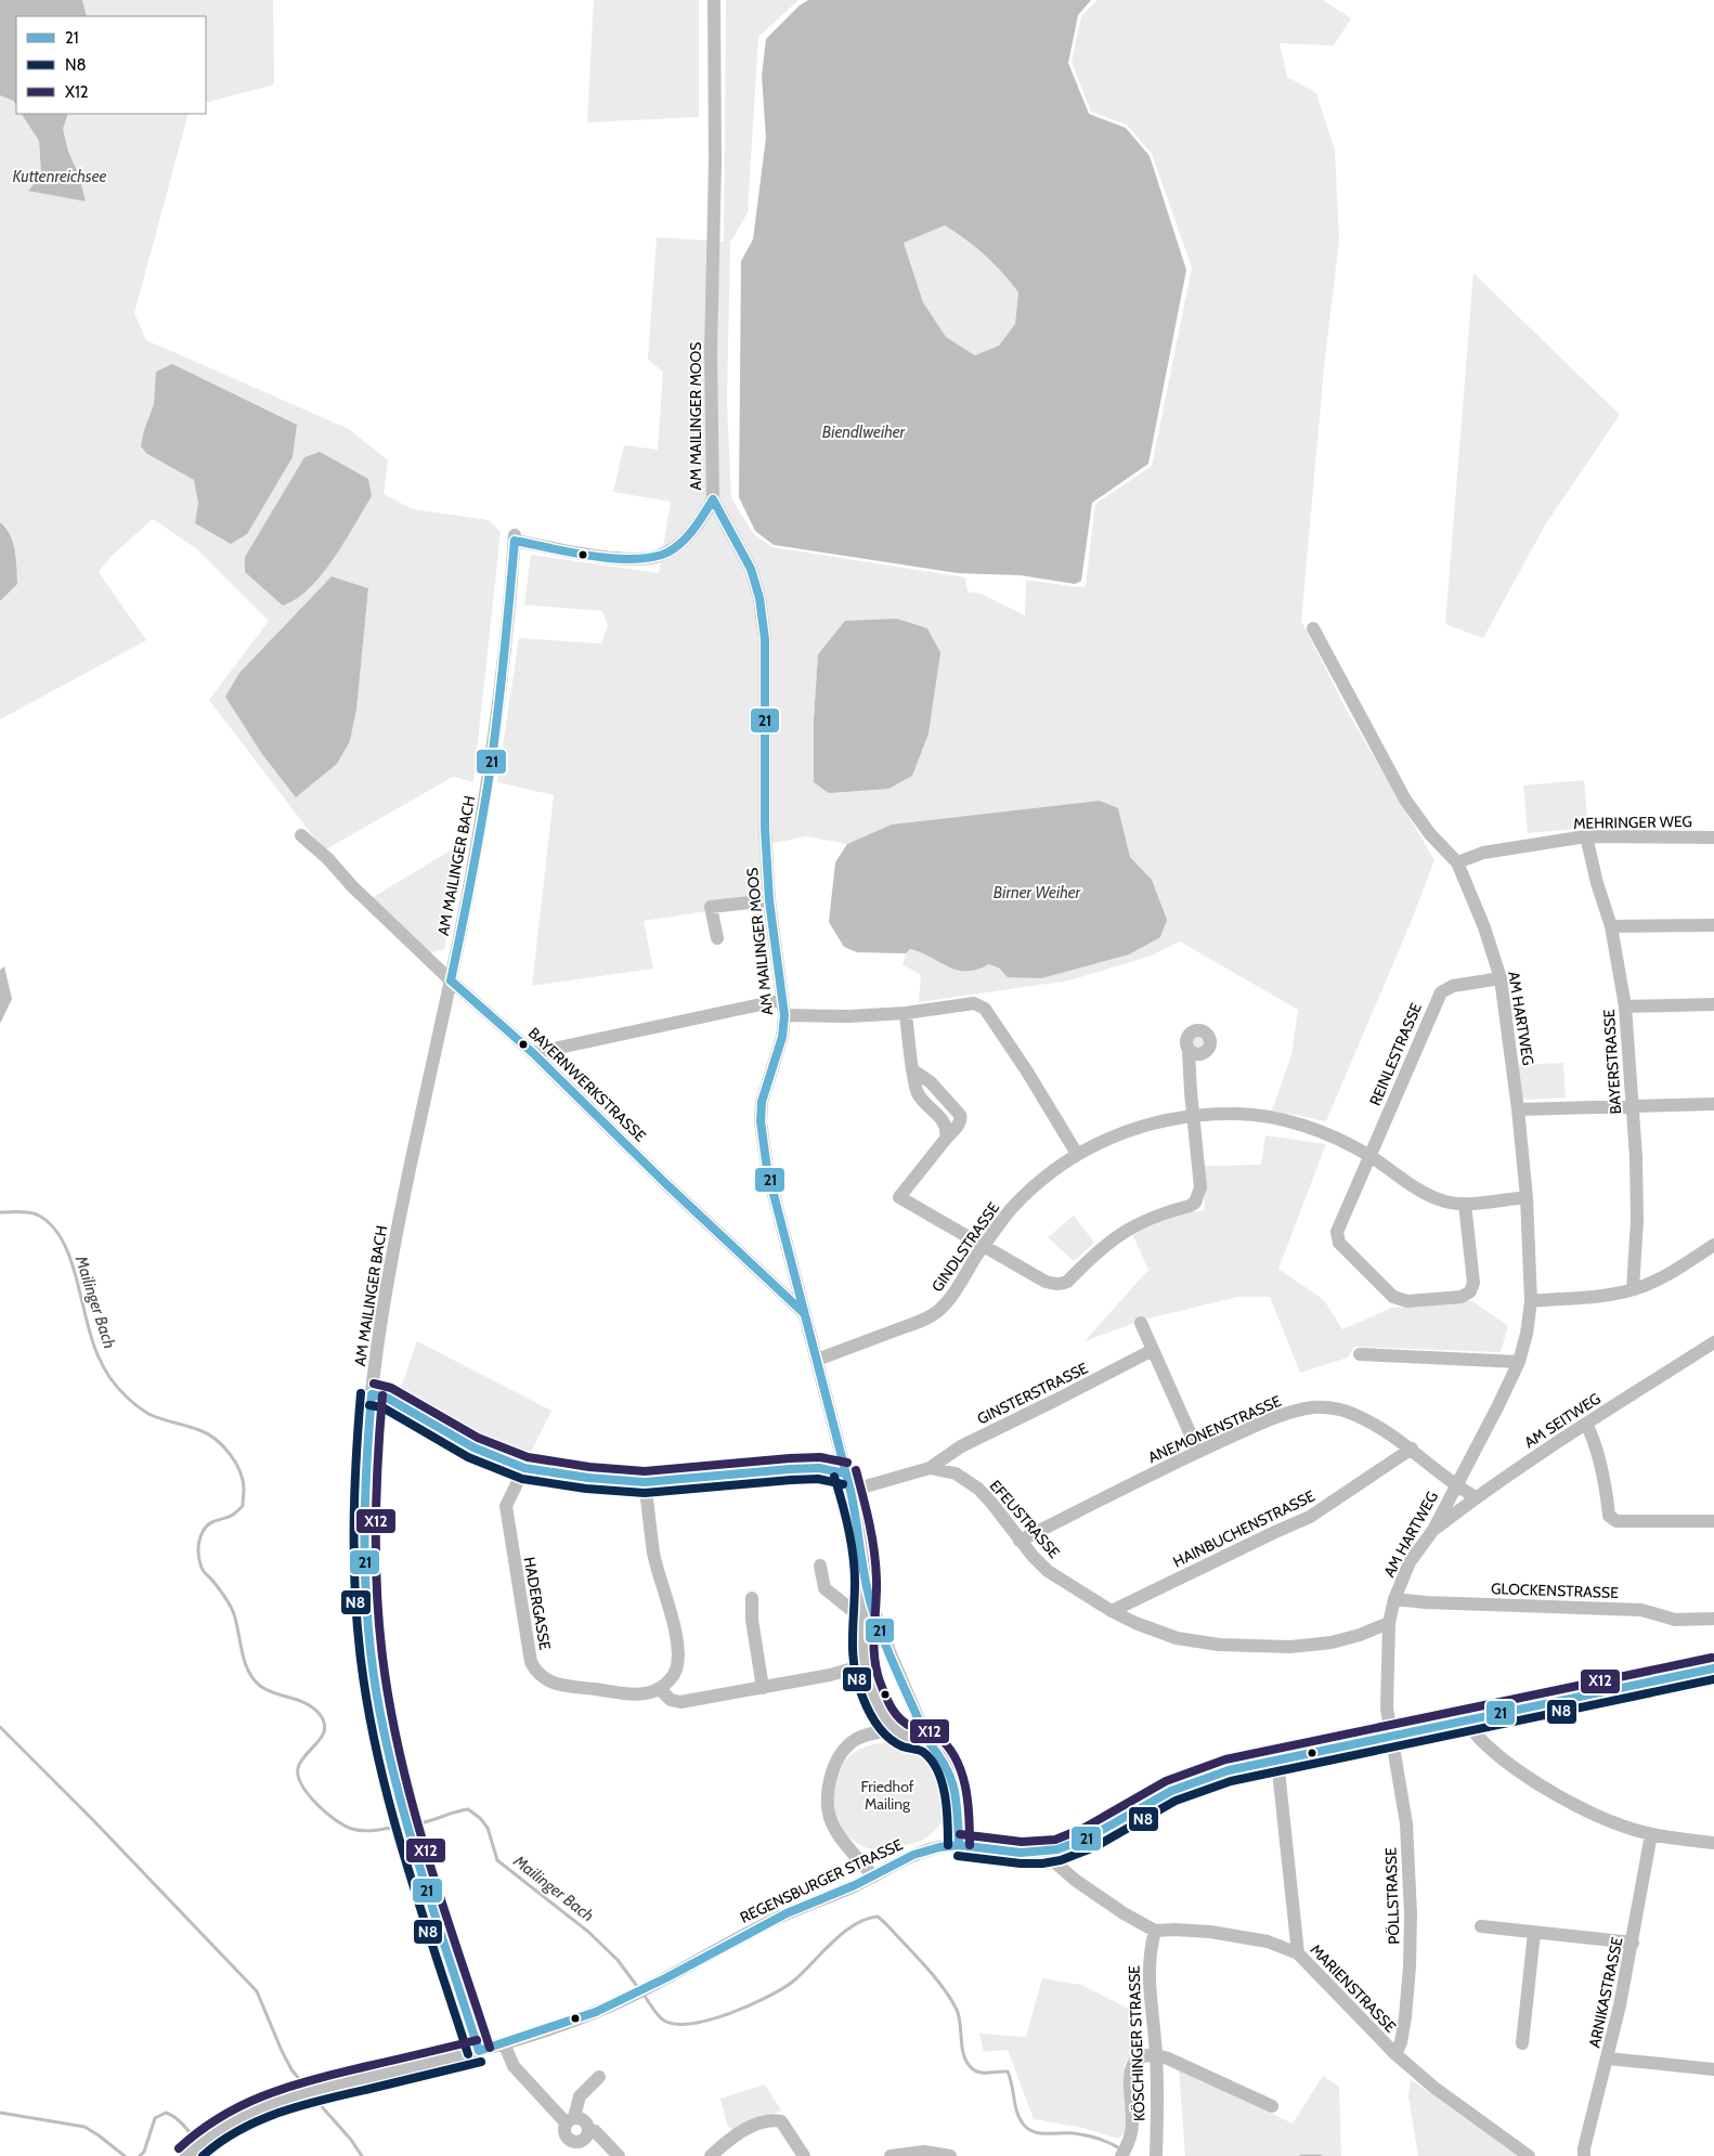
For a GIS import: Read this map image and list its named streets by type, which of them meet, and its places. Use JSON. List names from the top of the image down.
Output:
{
  "streets": {
    "street": [
      "AM MAILINGER MOOS",
      "MEHRINGER WEG",
      "AM MAILINGER BACH",
      "AM HARTWEG",
      "REINLESTRASSE",
      "BAYERSTRASSE",
      "BAYERNWERKSTRASSE",
      "GINDLSTRASSE",
      "GINSTERSTRASSE",
      "AM SEITWEG",
      "ANEMONENSTRASSE",
      "EFEUSTRASSE",
      "HAINBUCHENSTRASSE",
      "GLOCKENSTRASSE",
      "HADERGASSE",
      "REGENSBURGER STRASSE",
      "PÖLLSTRASSE",
      "MARIENSTRASSE",
      "ARNIKASTRASSE",
      "KÖSCHINGER STRASSE"
    ]
  },
  "crossings": [
    ["AM MAILINGER MOOS", "AM MAILINGER BACH"],
    ["AM MAILINGER MOOS", "BAYERNWERKSTRASSE"],
    ["AM MAILINGER MOOS", "GINDLSTRASSE"],
    ["AM MAILINGER MOOS", "EFEUSTRASSE"],
    ["AM MAILINGER MOOS", "REGENSBURGER STRASSE"],
    ["MEHRINGER WEG", "AM HARTWEG"],
    ["MEHRINGER WEG", "BAYERSTRASSE"],
    ["AM MAILINGER BACH", "BAYERNWERKSTRASSE"],
    ["AM MAILINGER BACH", "REGENSBURGER STRASSE"],
    ["AM HARTWEG", "REINLESTRASSE"],
    ["AM HARTWEG", "GINDLSTRASSE"],
    ["AM HARTWEG", "AM SEITWEG"],
    ["AM HARTWEG", "ANEMONENSTRASSE"],
    ["AM HARTWEG", "EFEUSTRASSE"],
    ["AM HARTWEG", "GLOCKENSTRASSE"],
    ["AM HARTWEG", "REGENSBURGER STRASSE"],
    ["AM HARTWEG", "PÖLLSTRASSE"],
    ["REINLESTRASSE", "GINDLSTRASSE"],
    ["GINSTERSTRASSE", "EFEUSTRASSE"],
    ["AM SEITWEG", "ANEMONENSTRASSE"],
    ["ANEMONENSTRASSE", "EFEUSTRASSE"],
    ["ANEMONENSTRASSE", "HAINBUCHENSTRASSE"],
    ["EFEUSTRASSE", "HAINBUCHENSTRASSE"],
    ["REGENSBURGER STRASSE", "PÖLLSTRASSE"],
    ["PÖLLSTRASSE", "MARIENSTRASSE"],
    ["MARIENSTRASSE", "KÖSCHINGER STRASSE"]
  ],
  "water": [
    "Kuttenreichsee",
    "Biendlweiher",
    "Birner Weiher",
    "Mailinger Bach"
  ],
  "parks": ["Friedhof Mailing"],
  "lines": ["transit line 21", "transit line X12", "transit line N8"],
  "legend": ["21", "N8", "X12"]
}
